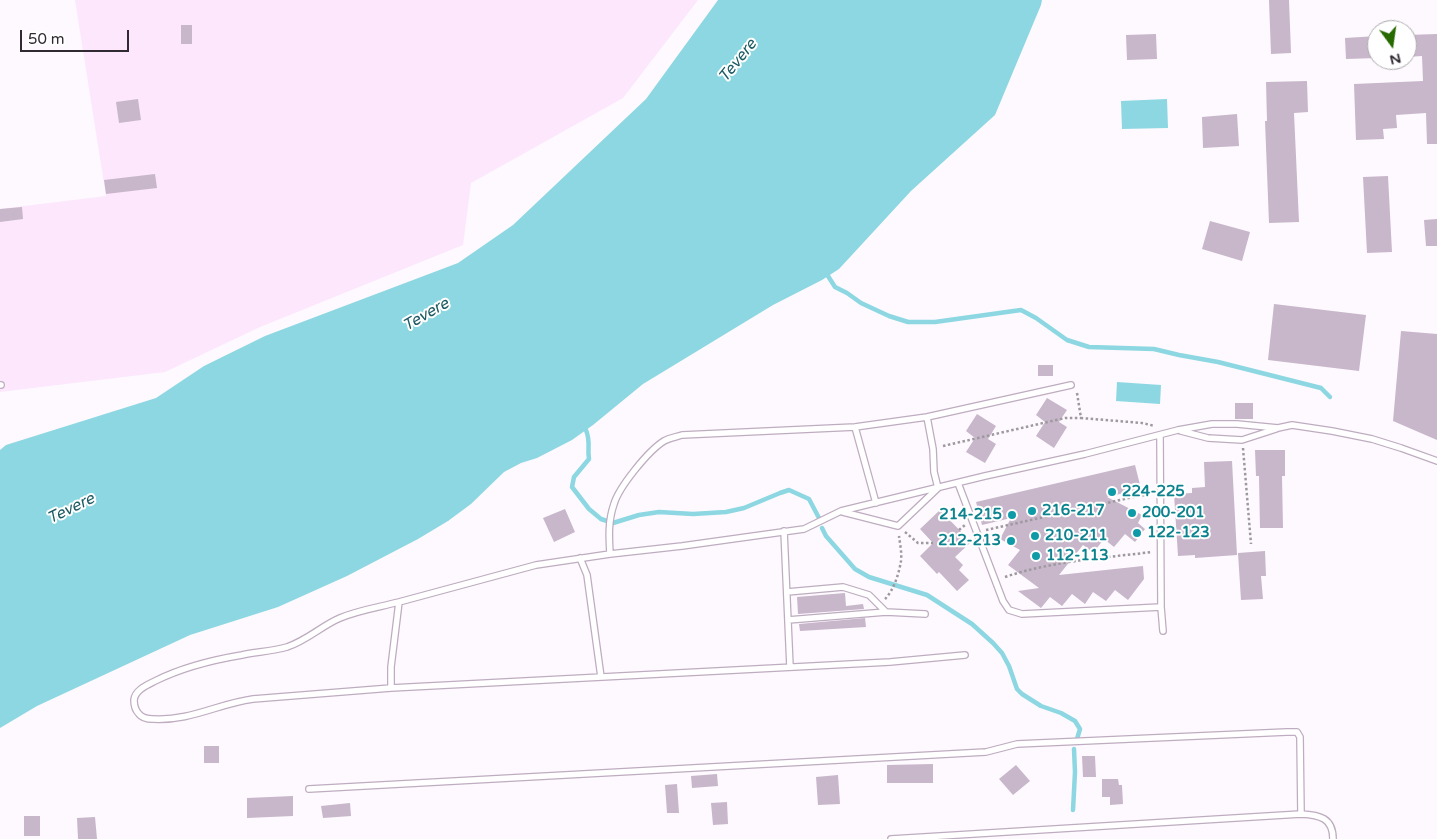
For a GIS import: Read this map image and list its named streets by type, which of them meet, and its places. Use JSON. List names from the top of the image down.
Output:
{
  "water": ["Tevere"],
  "places": [
    "224-225",
    "216-217",
    "200-201",
    "214-215",
    "122-123",
    "210-211",
    "212-213",
    "112-113"
  ],
  "scale_bar": "50 m",
  "north": "bottom"
}
